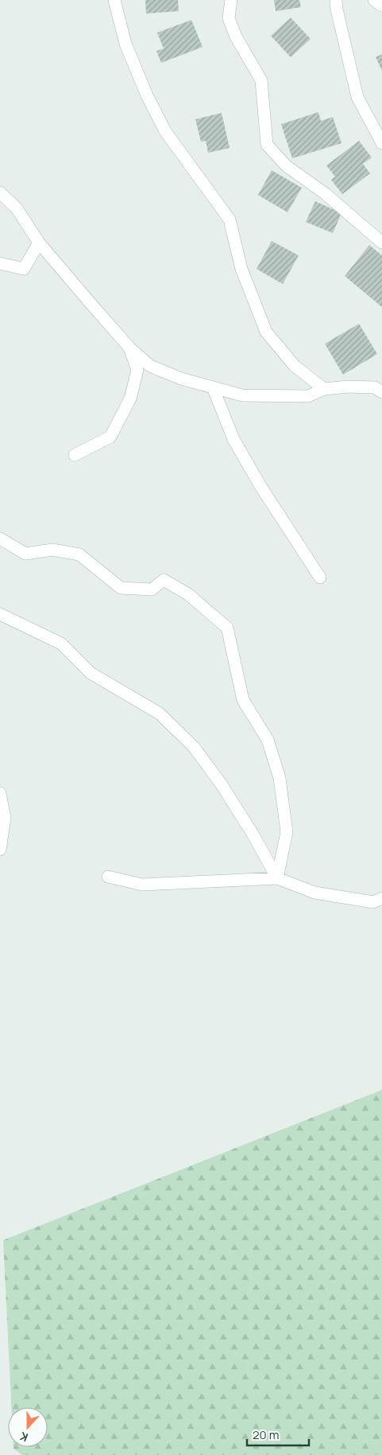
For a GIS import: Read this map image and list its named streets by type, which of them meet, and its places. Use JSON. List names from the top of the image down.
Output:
{
  "scale_bar": "20 m",
  "north": "bottom"
}
